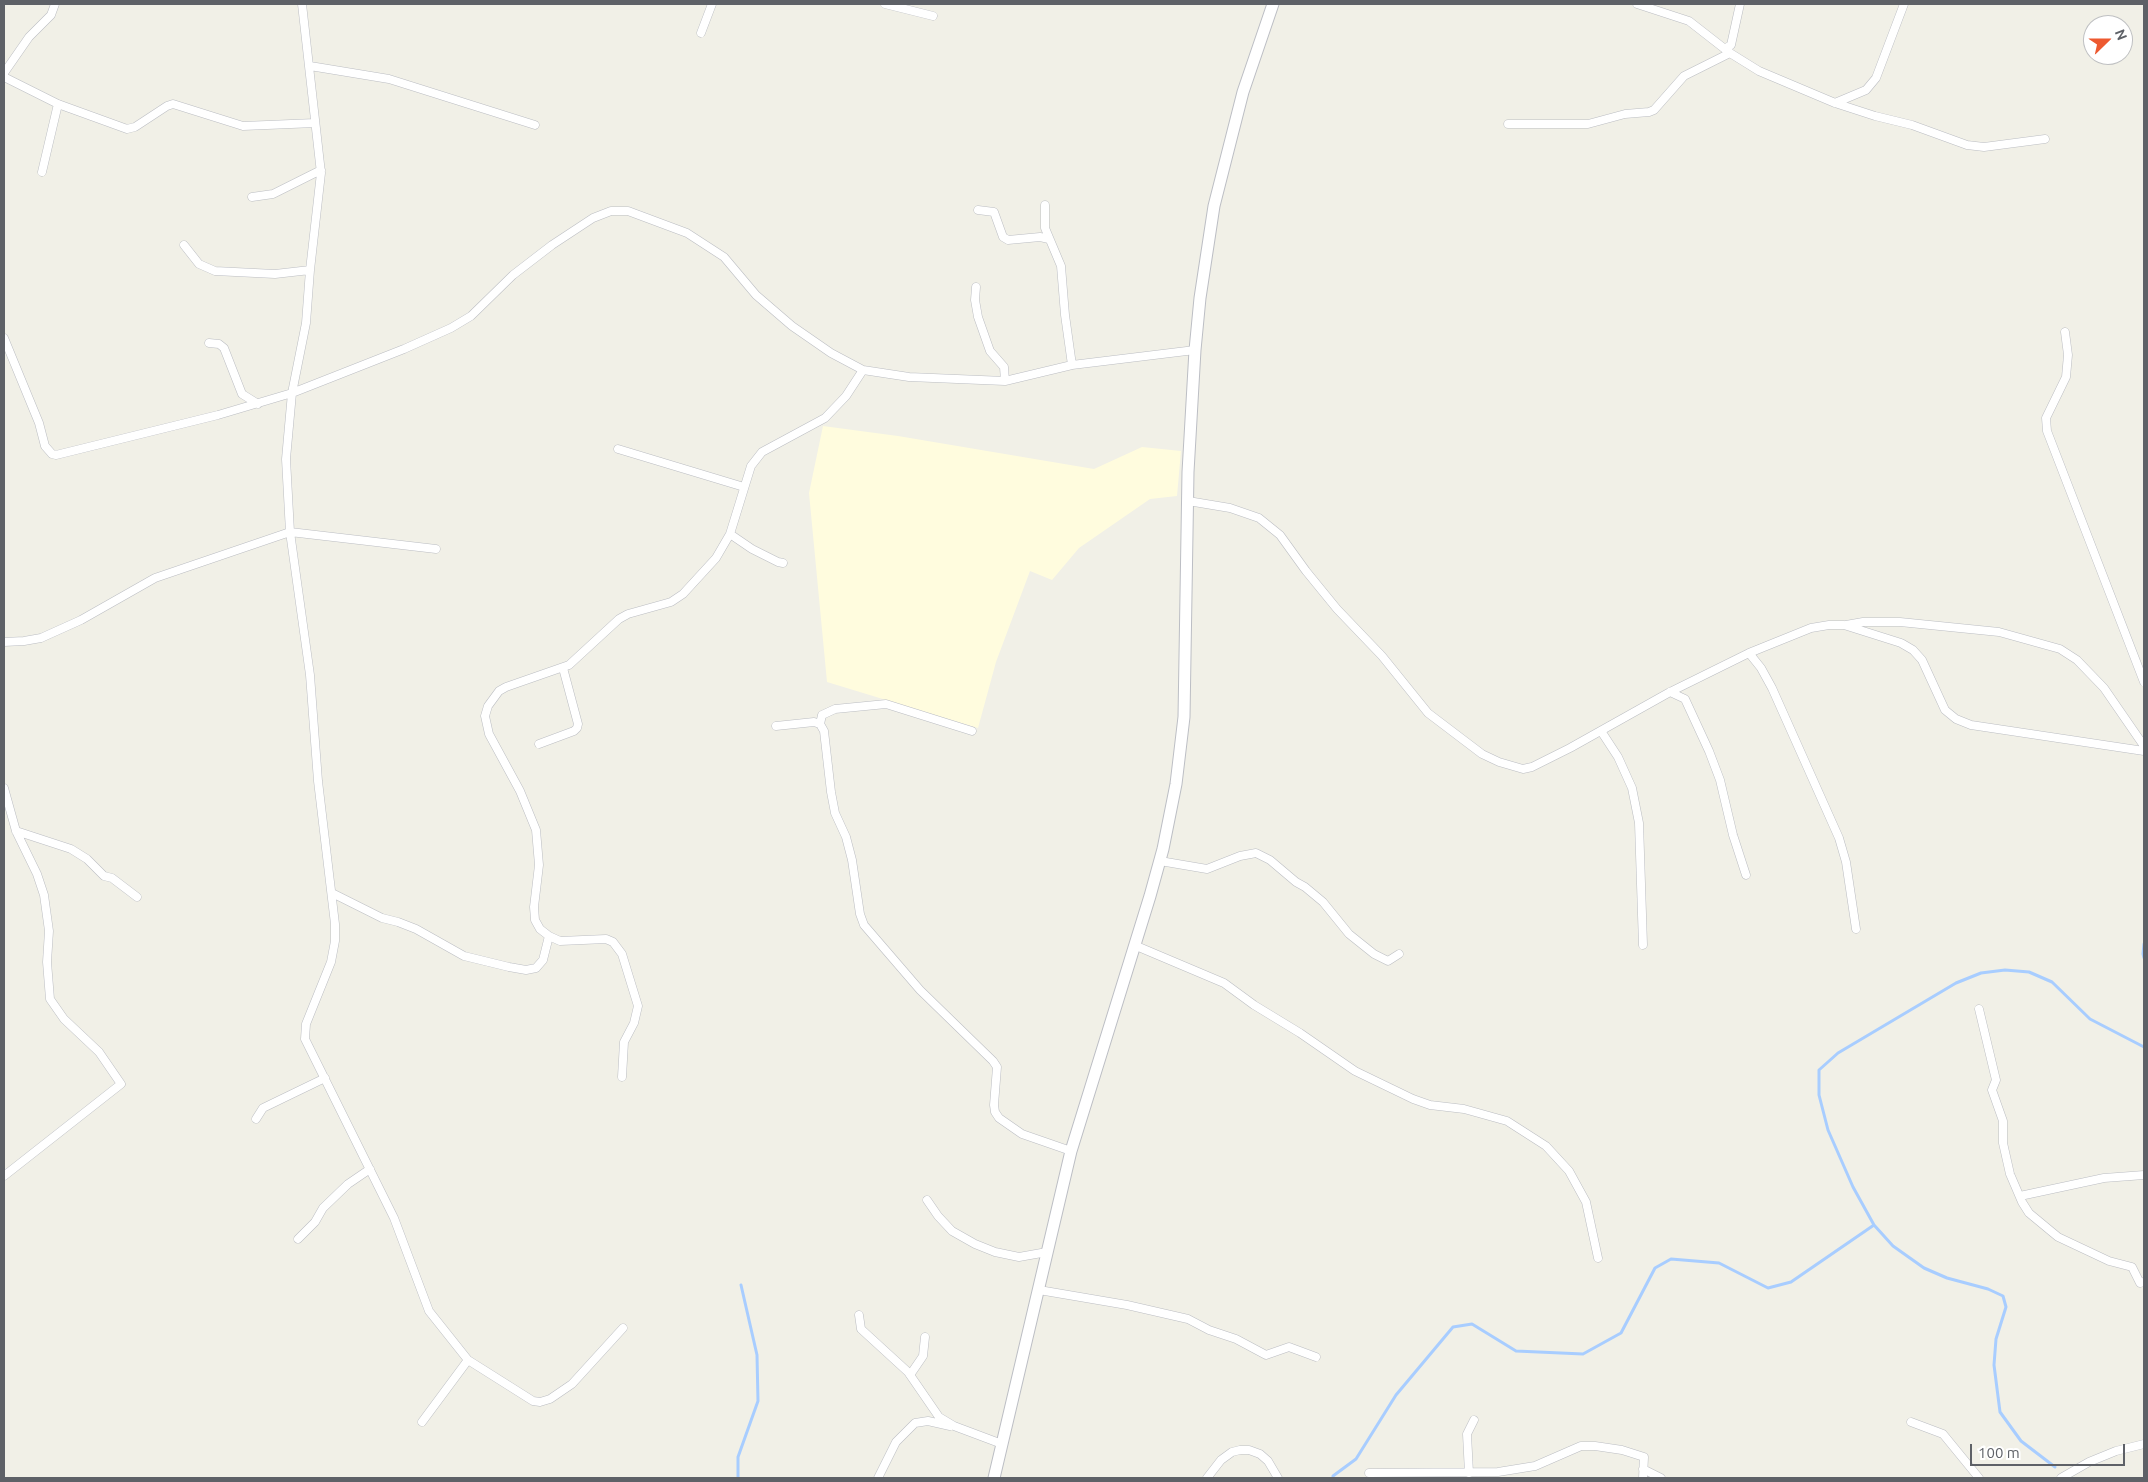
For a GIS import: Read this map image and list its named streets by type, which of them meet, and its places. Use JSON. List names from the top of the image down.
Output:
{
  "scale_bar": "100 m",
  "north": "right"
}
